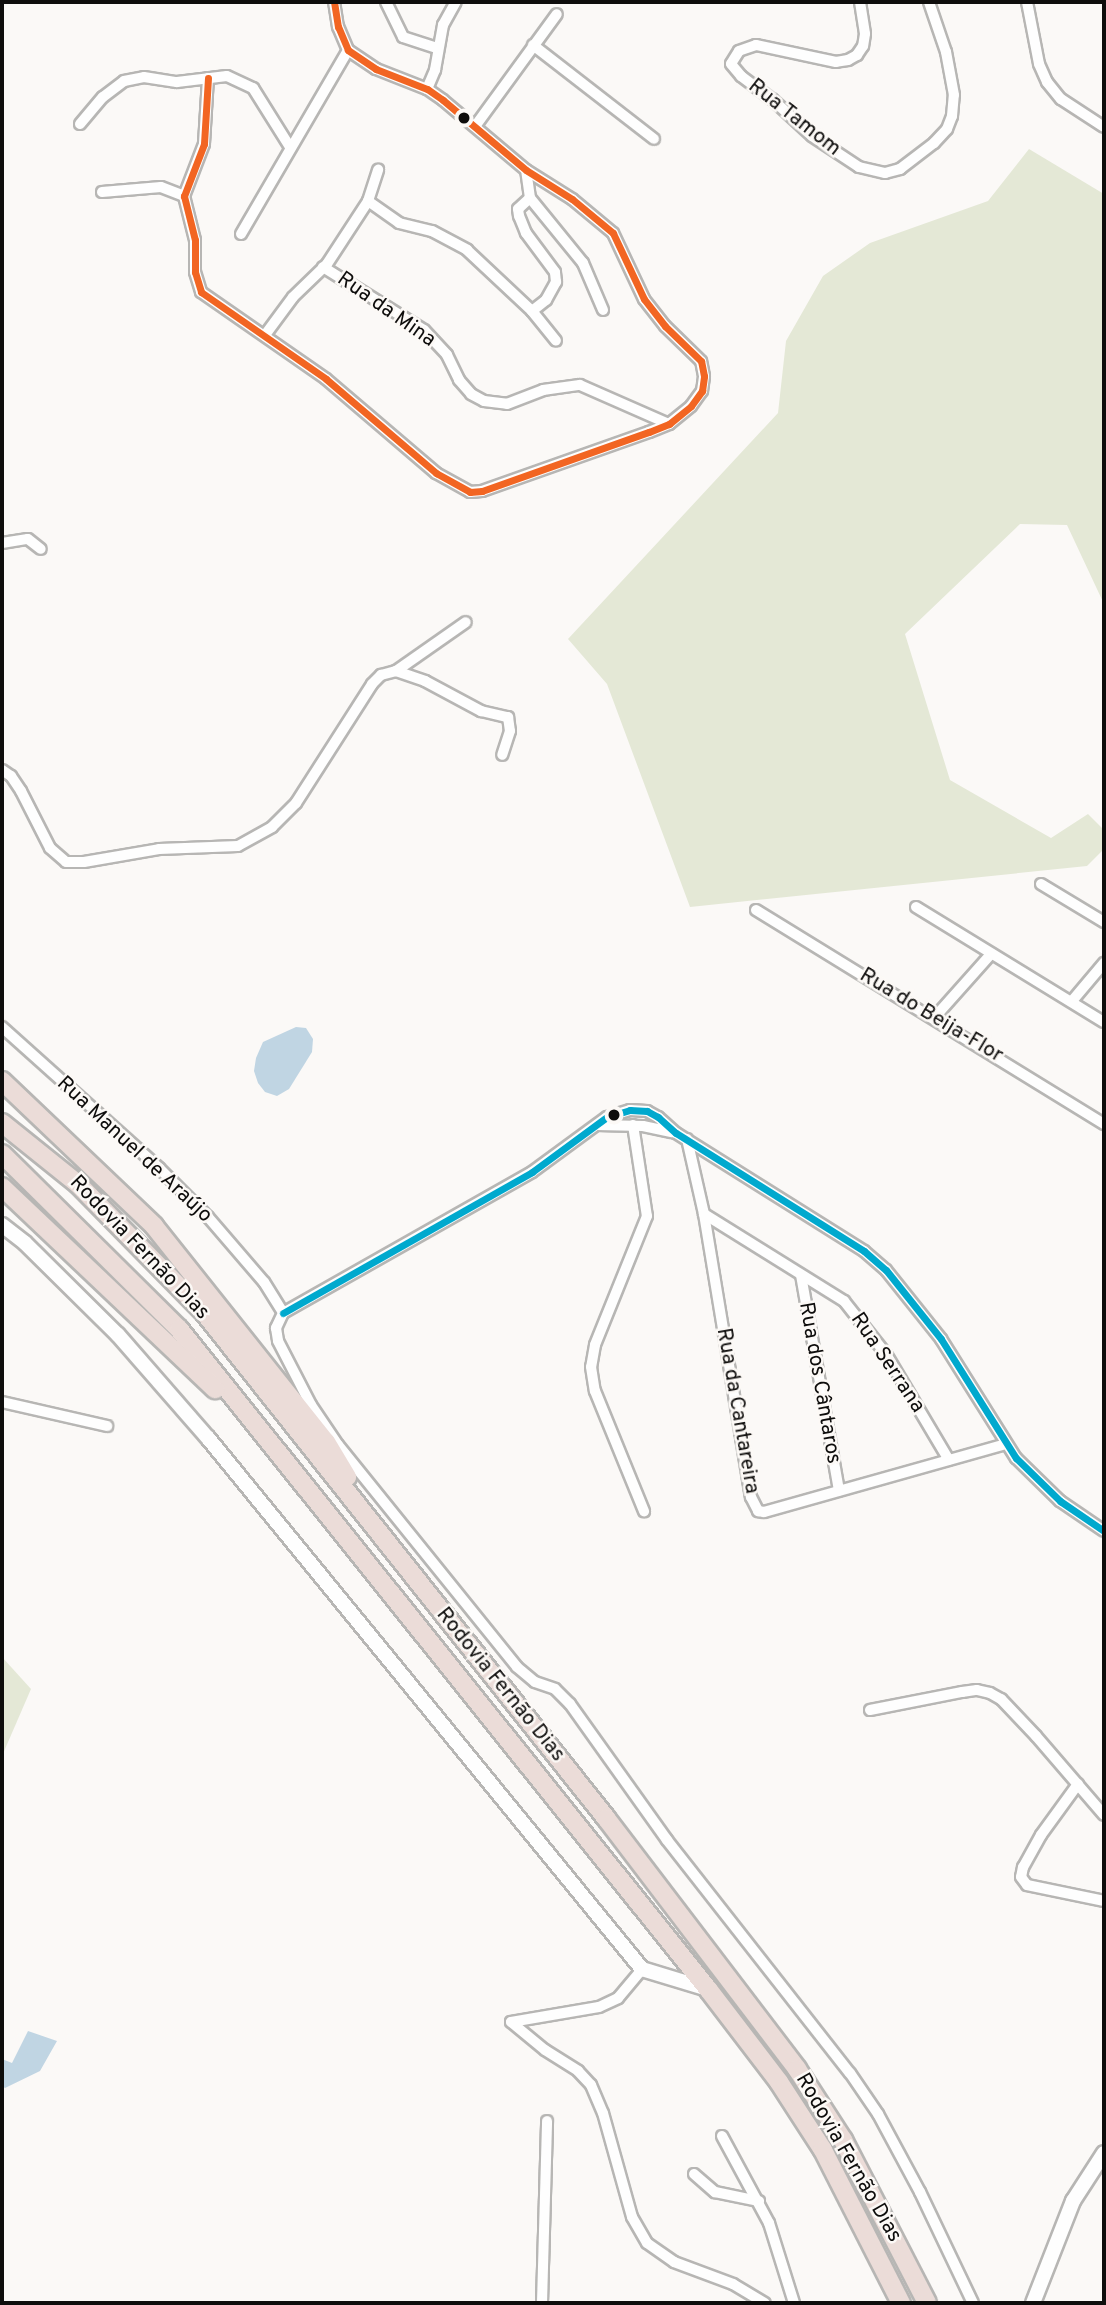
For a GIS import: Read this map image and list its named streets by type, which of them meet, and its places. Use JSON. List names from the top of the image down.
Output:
{
  "streets": {
    "highway": ["Rodovia Fernão Dias"],
    "street": [
      "Rua Tamom",
      "Rua da Mina",
      "Rua do Beija-Flor",
      "Rua Manuel de Araújo",
      "Rua Serrana",
      "Rua dos Cântaros",
      "Rua da Cantareira"
    ]
  },
  "crossings": [
    ["Rua Serrana", "Rua dos Cântaros"],
    ["Rua Serrana", "Rua da Cantareira"],
    ["Rua dos Cântaros", "Rua da Cantareira"]
  ]
}
